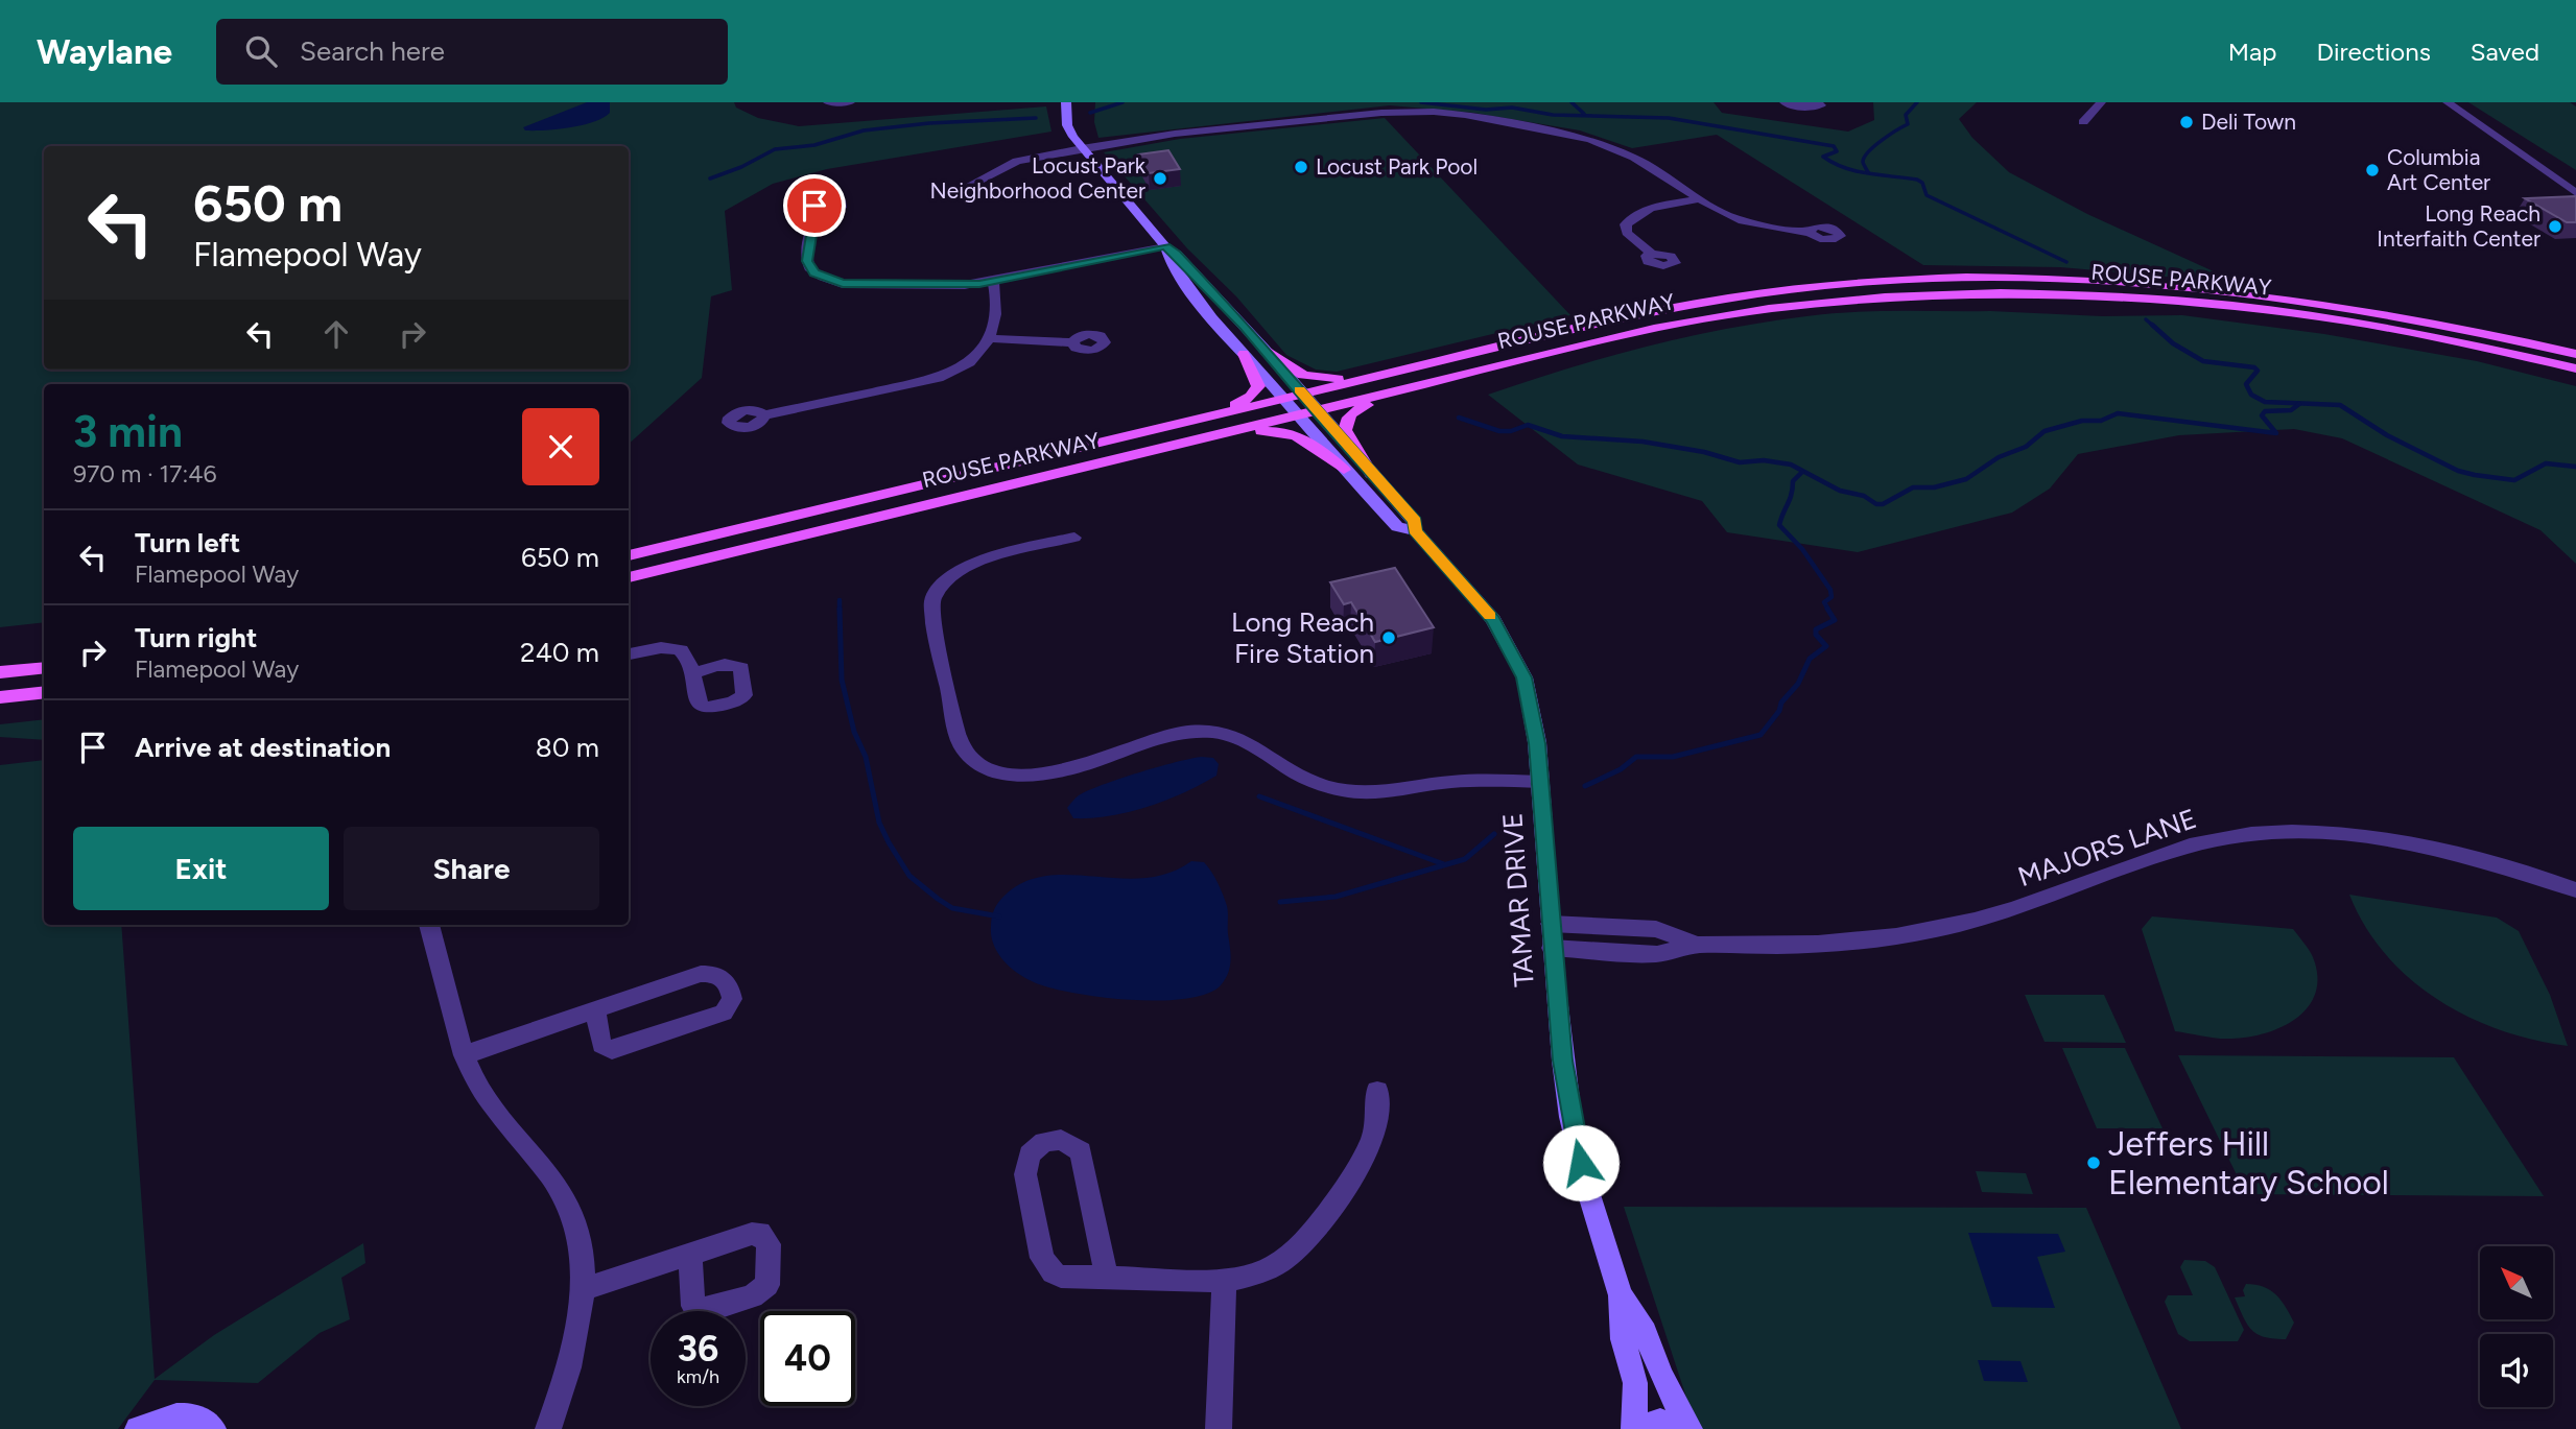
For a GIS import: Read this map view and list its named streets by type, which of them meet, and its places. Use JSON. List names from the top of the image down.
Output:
{
  "streets": {
    "main road": ["ROUSE PARKWAY"],
    "street": ["MAJORS LANE", "TAMAR DRIVE"]
  },
  "crossings": [
    ["ROUSE PARKWAY", "TAMAR DRIVE"],
    ["MAJORS LANE", "TAMAR DRIVE"]
  ],
  "places": [
    "Deli Town",
    "Locust Park Pool",
    "Columbia Art Center",
    "Locust Park Neighborhood Center",
    "Long Reach Interfaith Center",
    "Long Reach Fire Station",
    "Jeffers Hill Elementary School"
  ],
  "north": "top left",
  "page": {
    "header": "Waylane",
    "search": "Search here",
    "nav": ["Map", "Directions", "Saved"],
    "turn": ["650 m", "Flamepool Way"],
    "heading": ["3 min", "970 m · 17:46"],
    "list": [
      {
        "name": "Turn left",
        "note": "Flamepool Way",
        "value": "650 m"
      },
      {
        "name": "Turn right",
        "note": "Flamepool Way",
        "value": "240 m"
      },
      {
        "name": "Arrive at destination",
        "value": "80 m"
      }
    ],
    "buttons": ["Exit", "Share"],
    "speed": "36 km/h",
    "limit": "40"
  }
}
